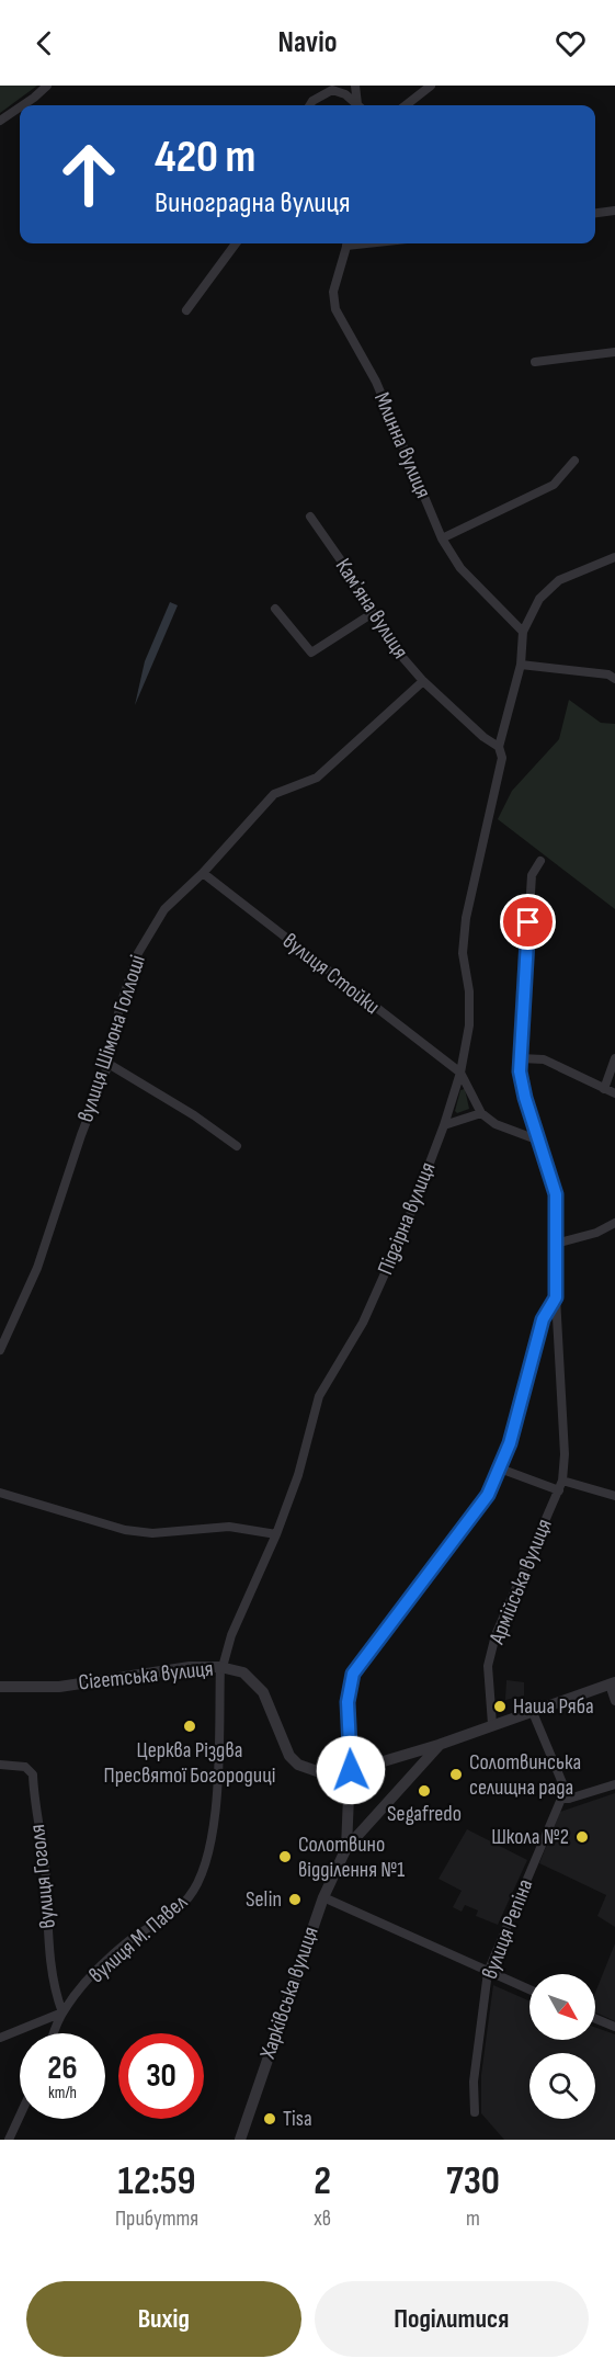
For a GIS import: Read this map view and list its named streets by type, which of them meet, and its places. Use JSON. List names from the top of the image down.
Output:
{
  "streets": {
    "street": [
      "Млинна вулиця",
      "Камʼяна вулиця",
      "вулиця Стойки",
      "вулиця Шімона Голлоші",
      "Підгірна вулиця",
      "Армійська вулиця",
      "Сігетська вулиця",
      "вулиця Гоголя",
      "вулиця Репіна",
      "вулиця М. Павел",
      "Харківська вулиця"
    ]
  },
  "crossings": [
    ["Млинна вулиця", "Підгірна вулиця"],
    ["Камʼяна вулиця", "вулиця Шімона Голлоші"],
    ["Камʼяна вулиця", "Підгірна вулиця"],
    ["вулиця Стойки", "вулиця Шімона Голлоші"],
    ["вулиця Стойки", "Підгірна вулиця"],
    ["Підгірна вулиця", "Сігетська вулиця"],
    ["Підгірна вулиця", "вулиця М. Павел"],
    ["Армійська вулиця", "Сігетська вулиця"],
    ["Сігетська вулиця", "вулиця М. Павел"],
    ["Сігетська вулиця", "Харківська вулиця"],
    ["вулиця Гоголя", "вулиця М. Павел"]
  ],
  "places": [
    "Наша Ряба",
    "Церква Різдва Пресвятої Богородиці",
    "Солотвинська селищна рада",
    "Segafredo",
    "Школа №2",
    "Солотвино відділення №1",
    "Selin",
    "Tisa"
  ],
  "north": "bottom right",
  "page": {
    "header": "Navio",
    "turn": ["420 m", "Виноградна вулиця"],
    "speed": "26 km/h",
    "limit": "30",
    "eta": [
      "12:59",
      "Прибуття",
      "2",
      "хв",
      "730",
      "m"
    ],
    "buttons": ["Вихід", "Поділитися"]
  }
}
